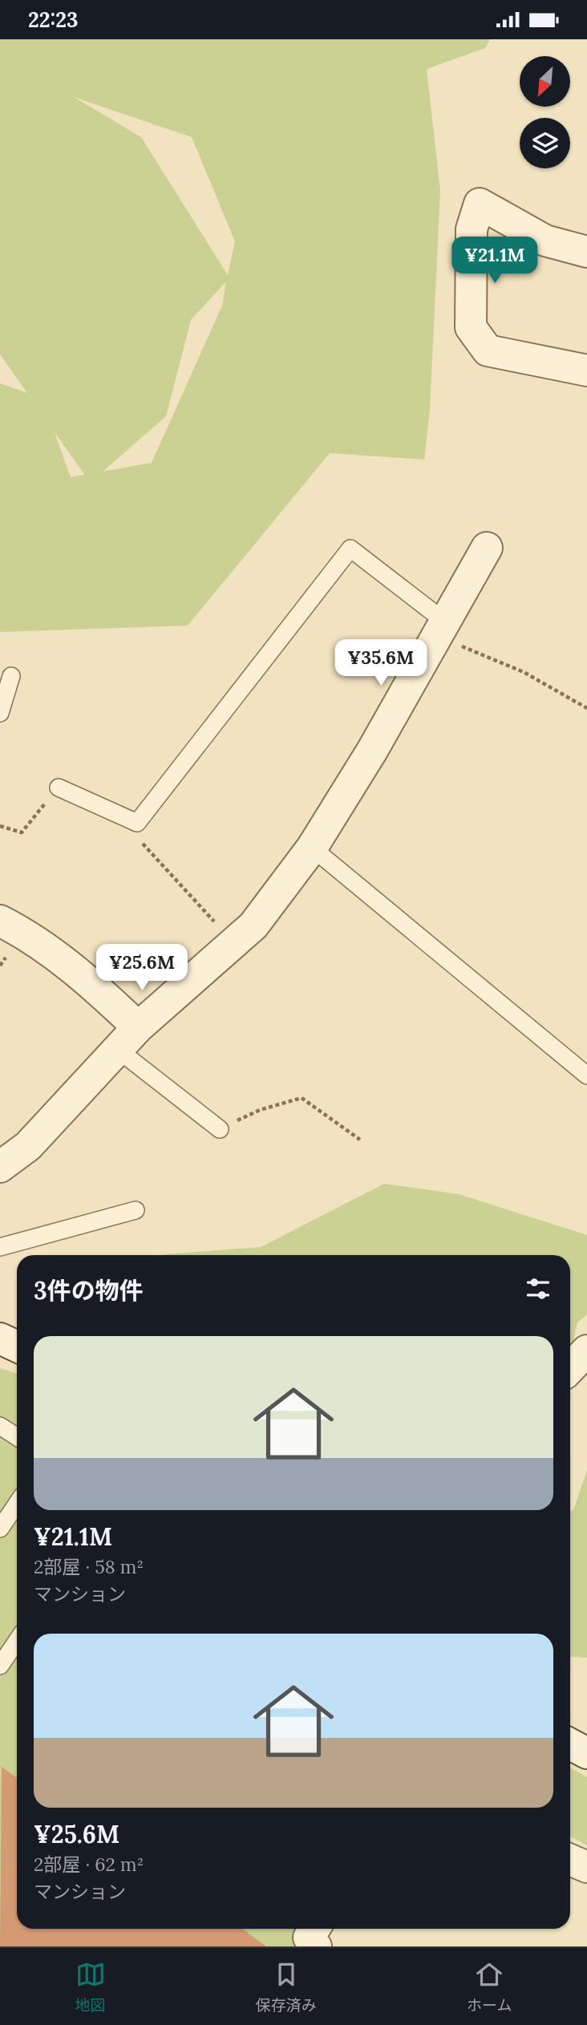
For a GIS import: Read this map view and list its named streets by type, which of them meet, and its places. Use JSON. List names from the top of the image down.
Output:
{
  "north": "bottom left",
  "page": {
    "status": "22:23",
    "price": ["¥21.1M", "¥35.6M", "¥25.6M"],
    "heading": "3件の物件",
    "list": [
      {
        "name": "¥21.1M",
        "note": "2部屋 · 58 m² · マンション"
      },
      {
        "name": "¥25.6M",
        "note": "2部屋 · 62 m² · マンション"
      }
    ],
    "tabs": ["地図", "保存済み", "ホーム"]
  }
}
